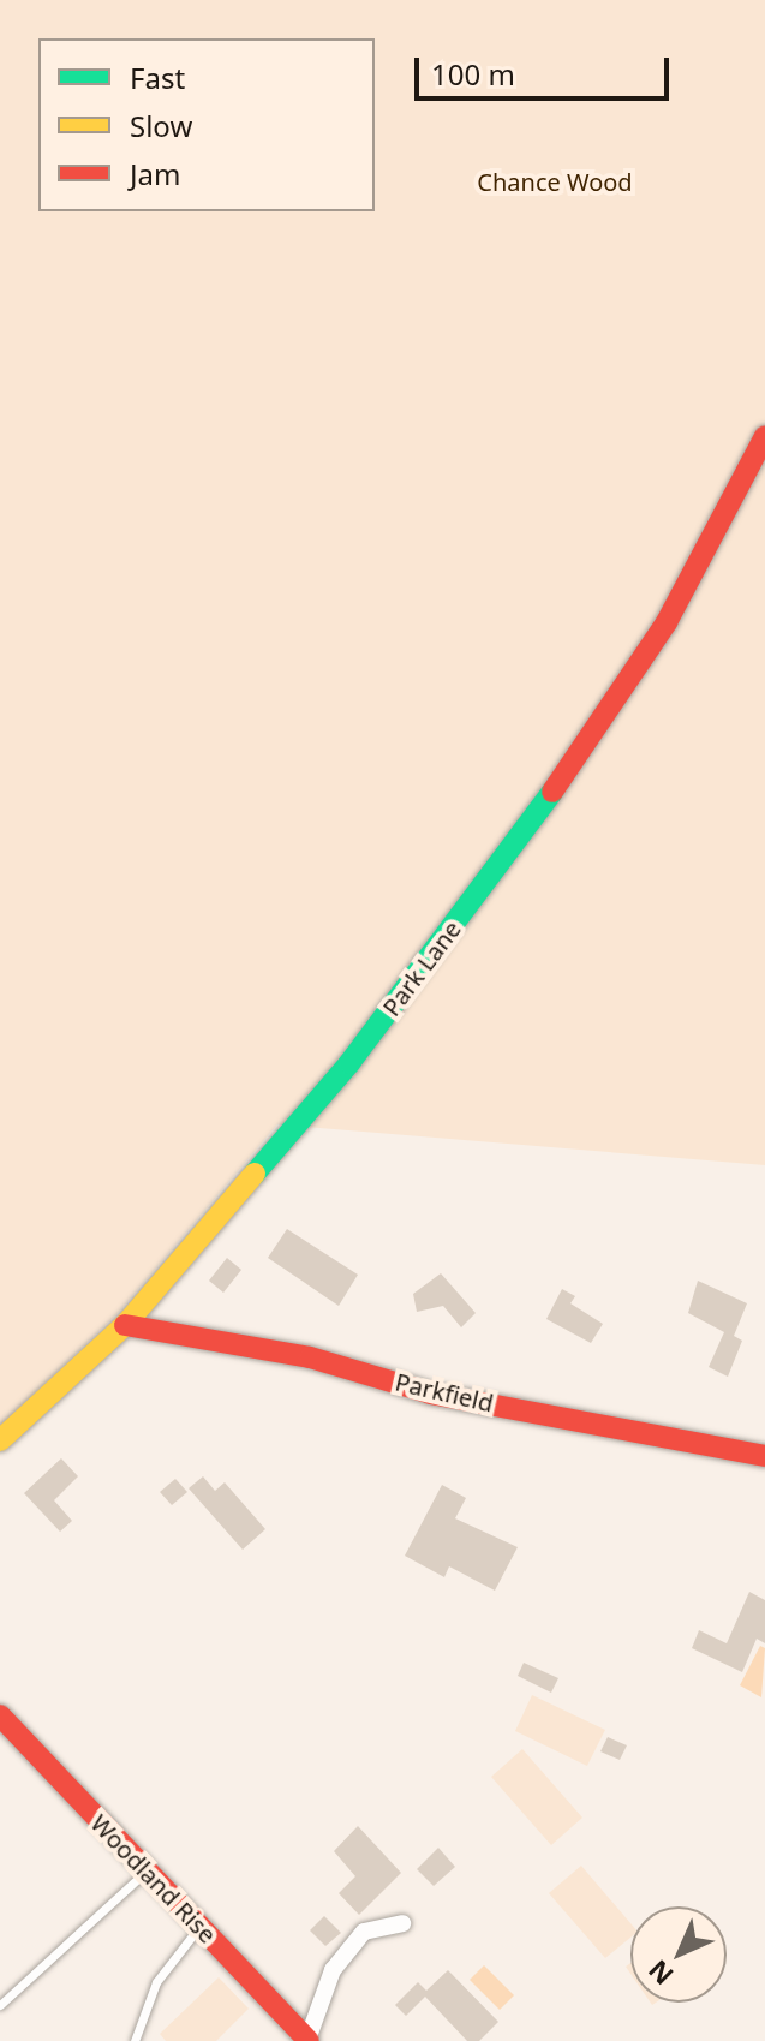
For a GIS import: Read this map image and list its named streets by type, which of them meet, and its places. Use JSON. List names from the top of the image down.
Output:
{
  "streets": {
    "street": ["Park Lane", "Parkfield", "Woodland Rise"]
  },
  "crossings": [
    ["Park Lane", "Parkfield"]
  ],
  "parks": ["Chance Wood"],
  "legend": ["Fast", "Slow", "Jam"],
  "scale_bar": "100 m",
  "north": "bottom left"
}
